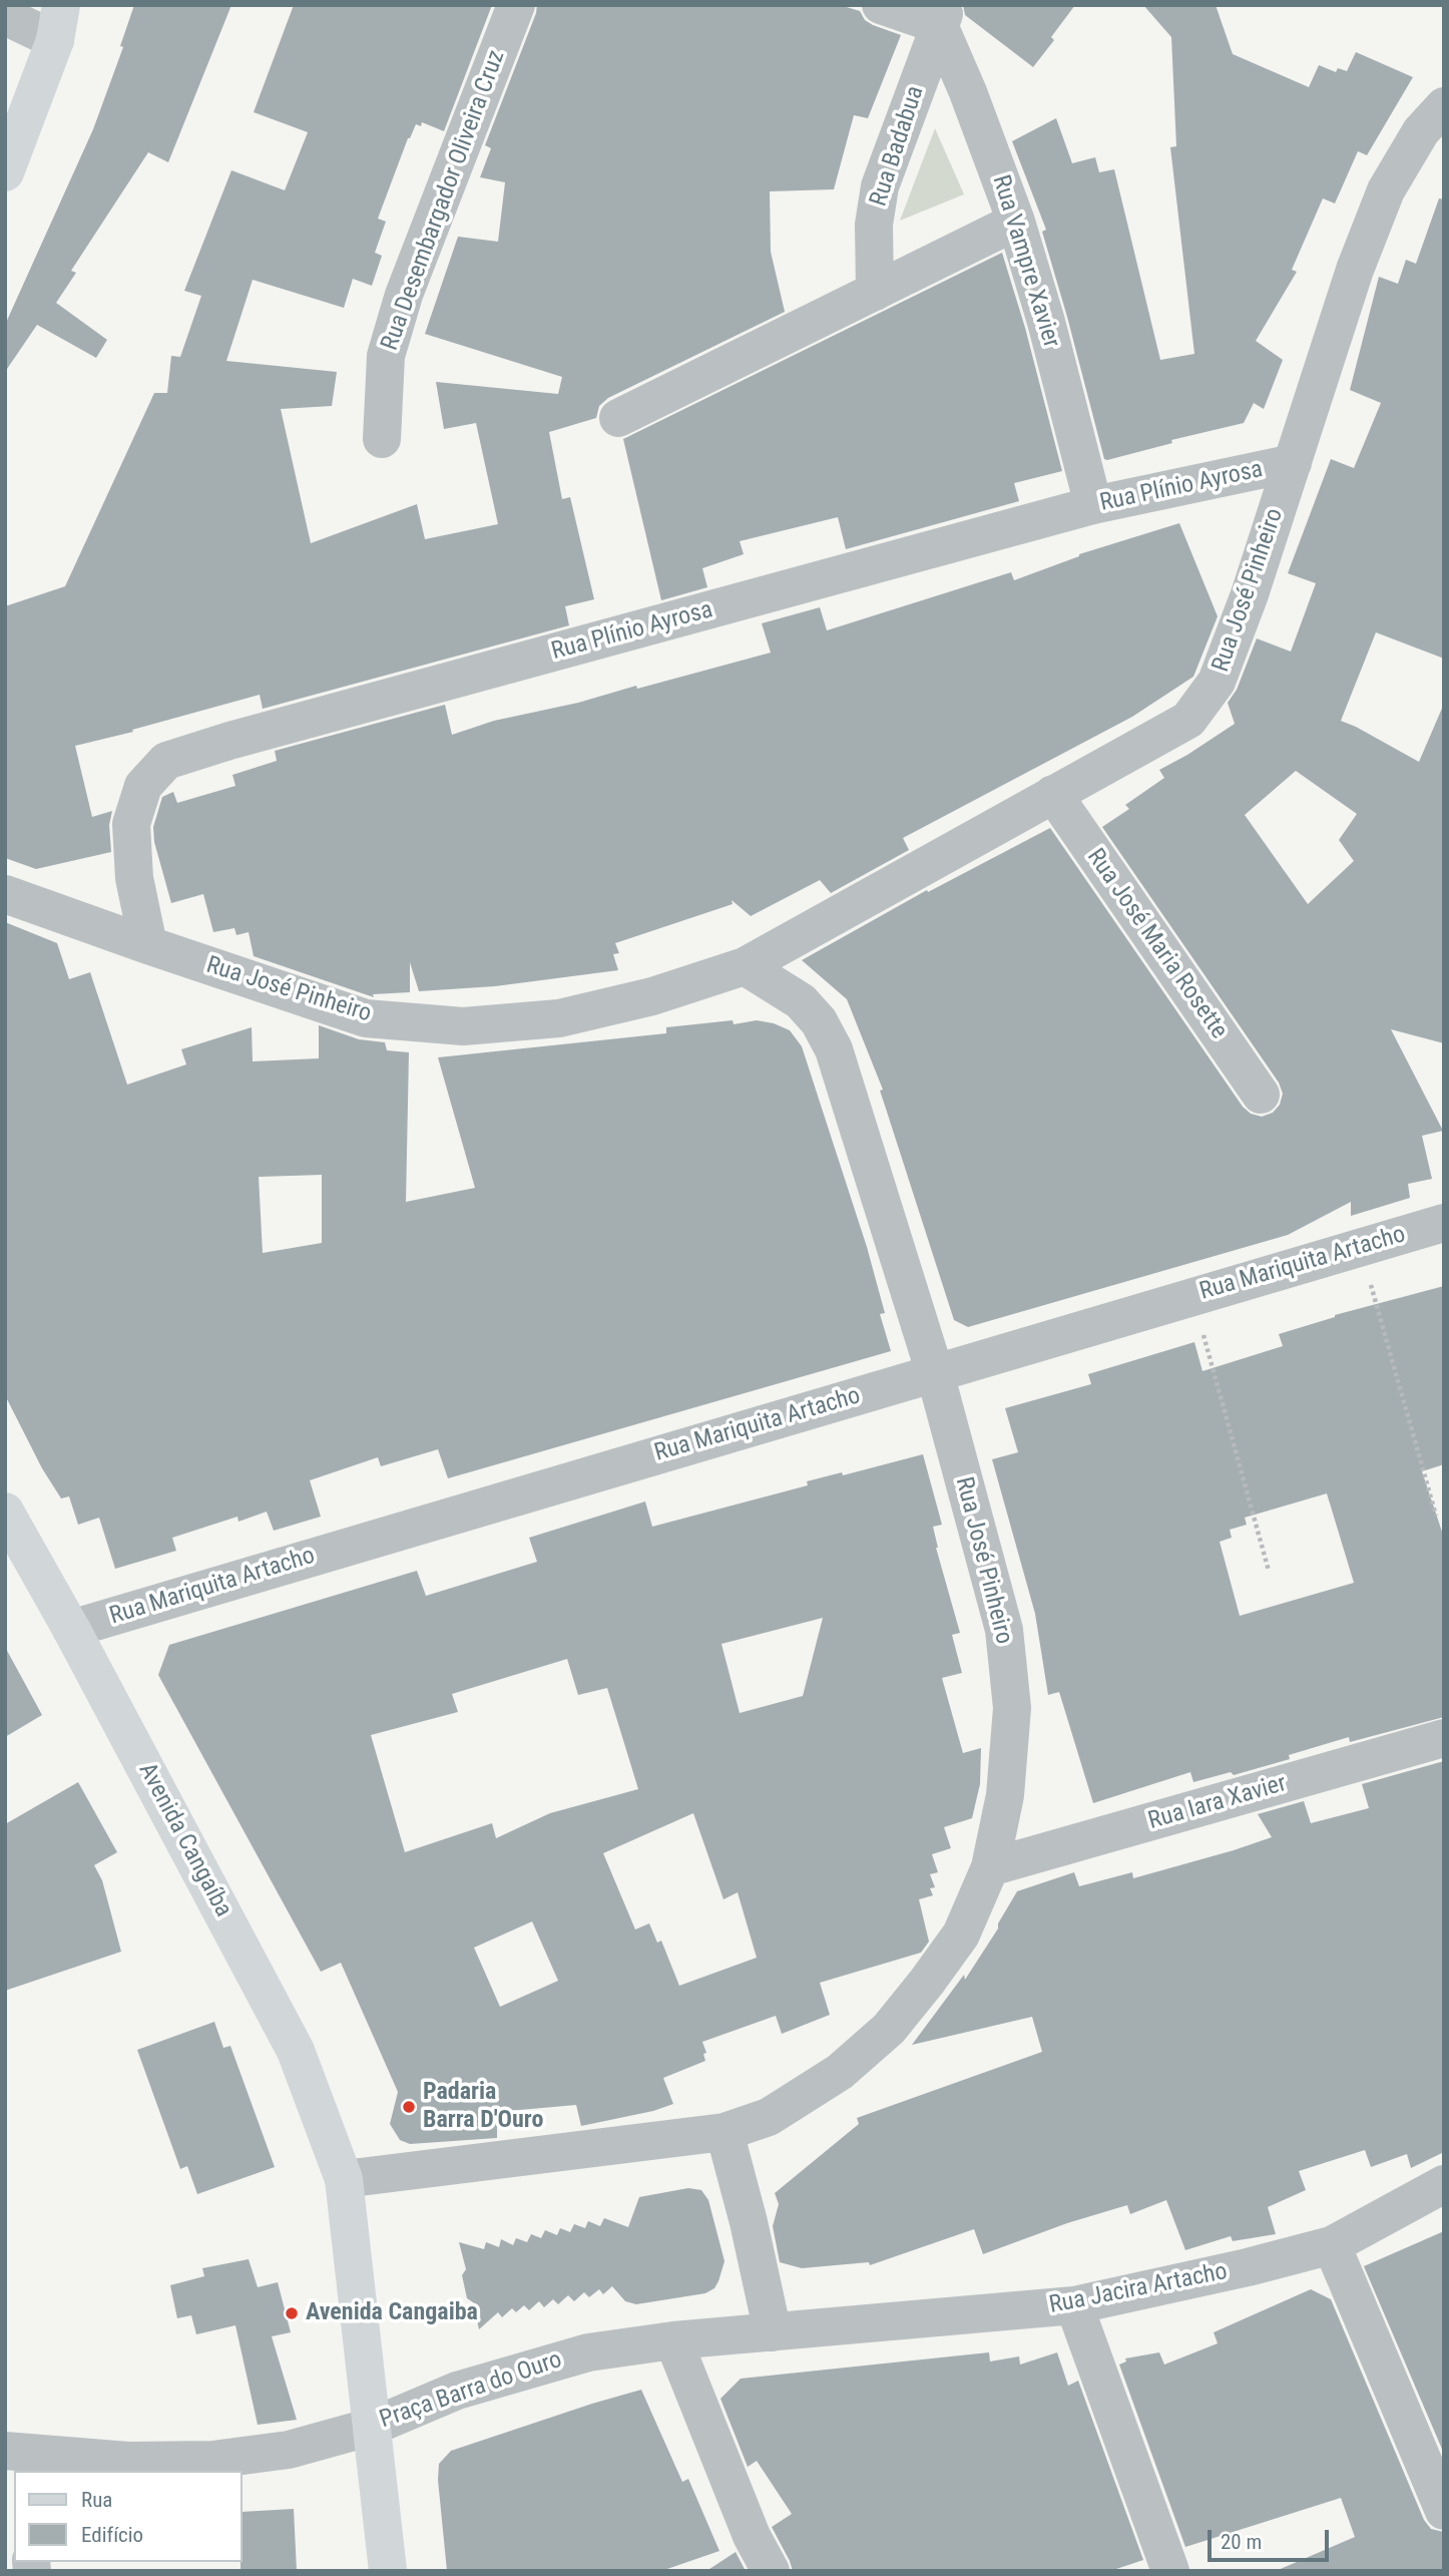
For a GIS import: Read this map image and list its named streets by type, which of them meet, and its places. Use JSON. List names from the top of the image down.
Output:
{
  "streets": {
    "main road": ["Avenida Cangaíba", "Praça Barra do Ouro"],
    "street": [
      "Rua Badabua",
      "Rua Desembargador Oliveira Cruz",
      "Rua Vampre Xavier",
      "Rua Plínio Ayrosa",
      "Rua José Pinheiro",
      "Rua José Maria Rosette",
      "Rua Mariquita Artacho",
      "Rua Iara Xavier",
      "Rua Jacira Artacho"
    ]
  },
  "crossings": [
    ["Rua Badabua", "Rua Vampre Xavier"],
    ["Rua Vampre Xavier", "Rua Plínio Ayrosa"],
    ["Rua Plínio Ayrosa", "Rua José Pinheiro"],
    ["Rua José Pinheiro", "Rua José Maria Rosette"],
    ["Rua José Pinheiro", "Rua Mariquita Artacho"],
    ["Rua José Pinheiro", "Rua Iara Xavier"],
    ["Rua Mariquita Artacho", "Avenida Cangaíba"],
    ["Avenida Cangaíba", "Praça Barra do Ouro"],
    ["Rua Jacira Artacho", "Praça Barra do Ouro"]
  ],
  "places": ["Padaria Barra D'Ouro", "Avenida Cangaiba"],
  "legend": ["Rua", "Edifício"],
  "scale_bar": "20 m"
}
